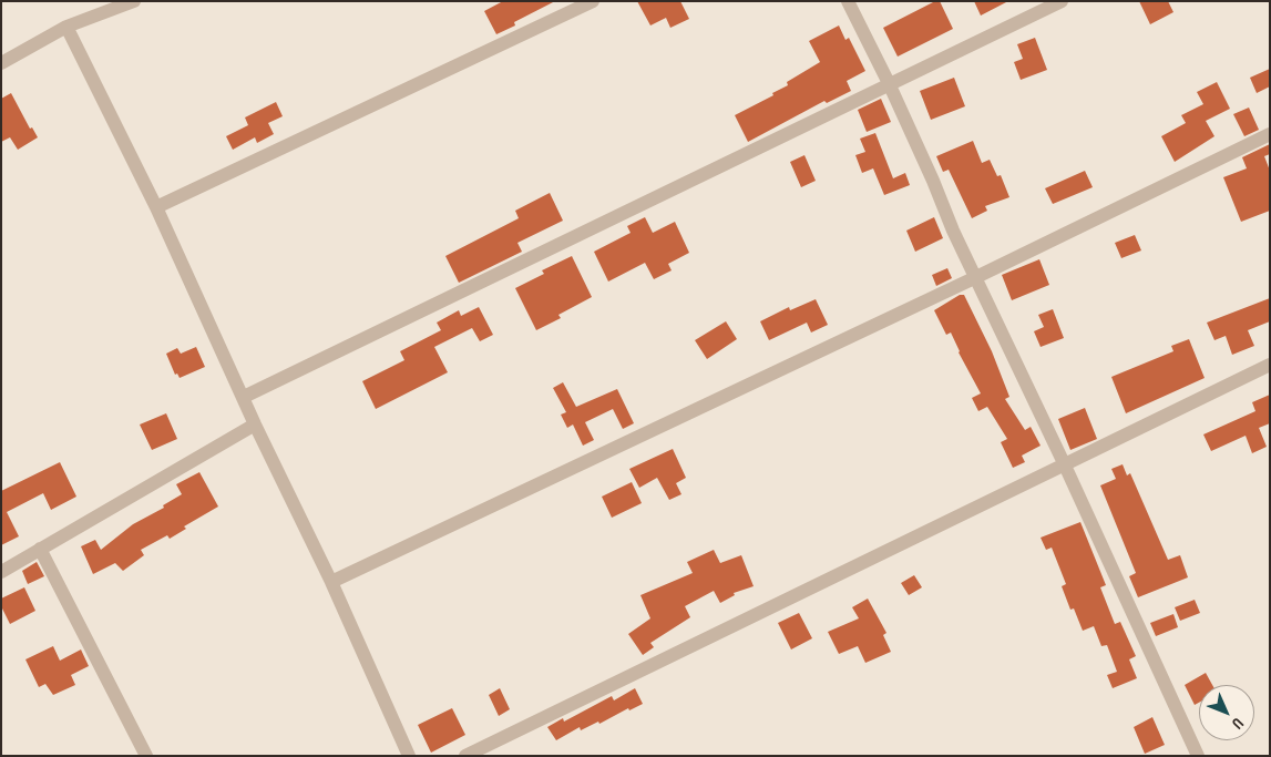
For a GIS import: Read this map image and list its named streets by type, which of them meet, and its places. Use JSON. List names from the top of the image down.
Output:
{
  "north": "bottom right"
}
